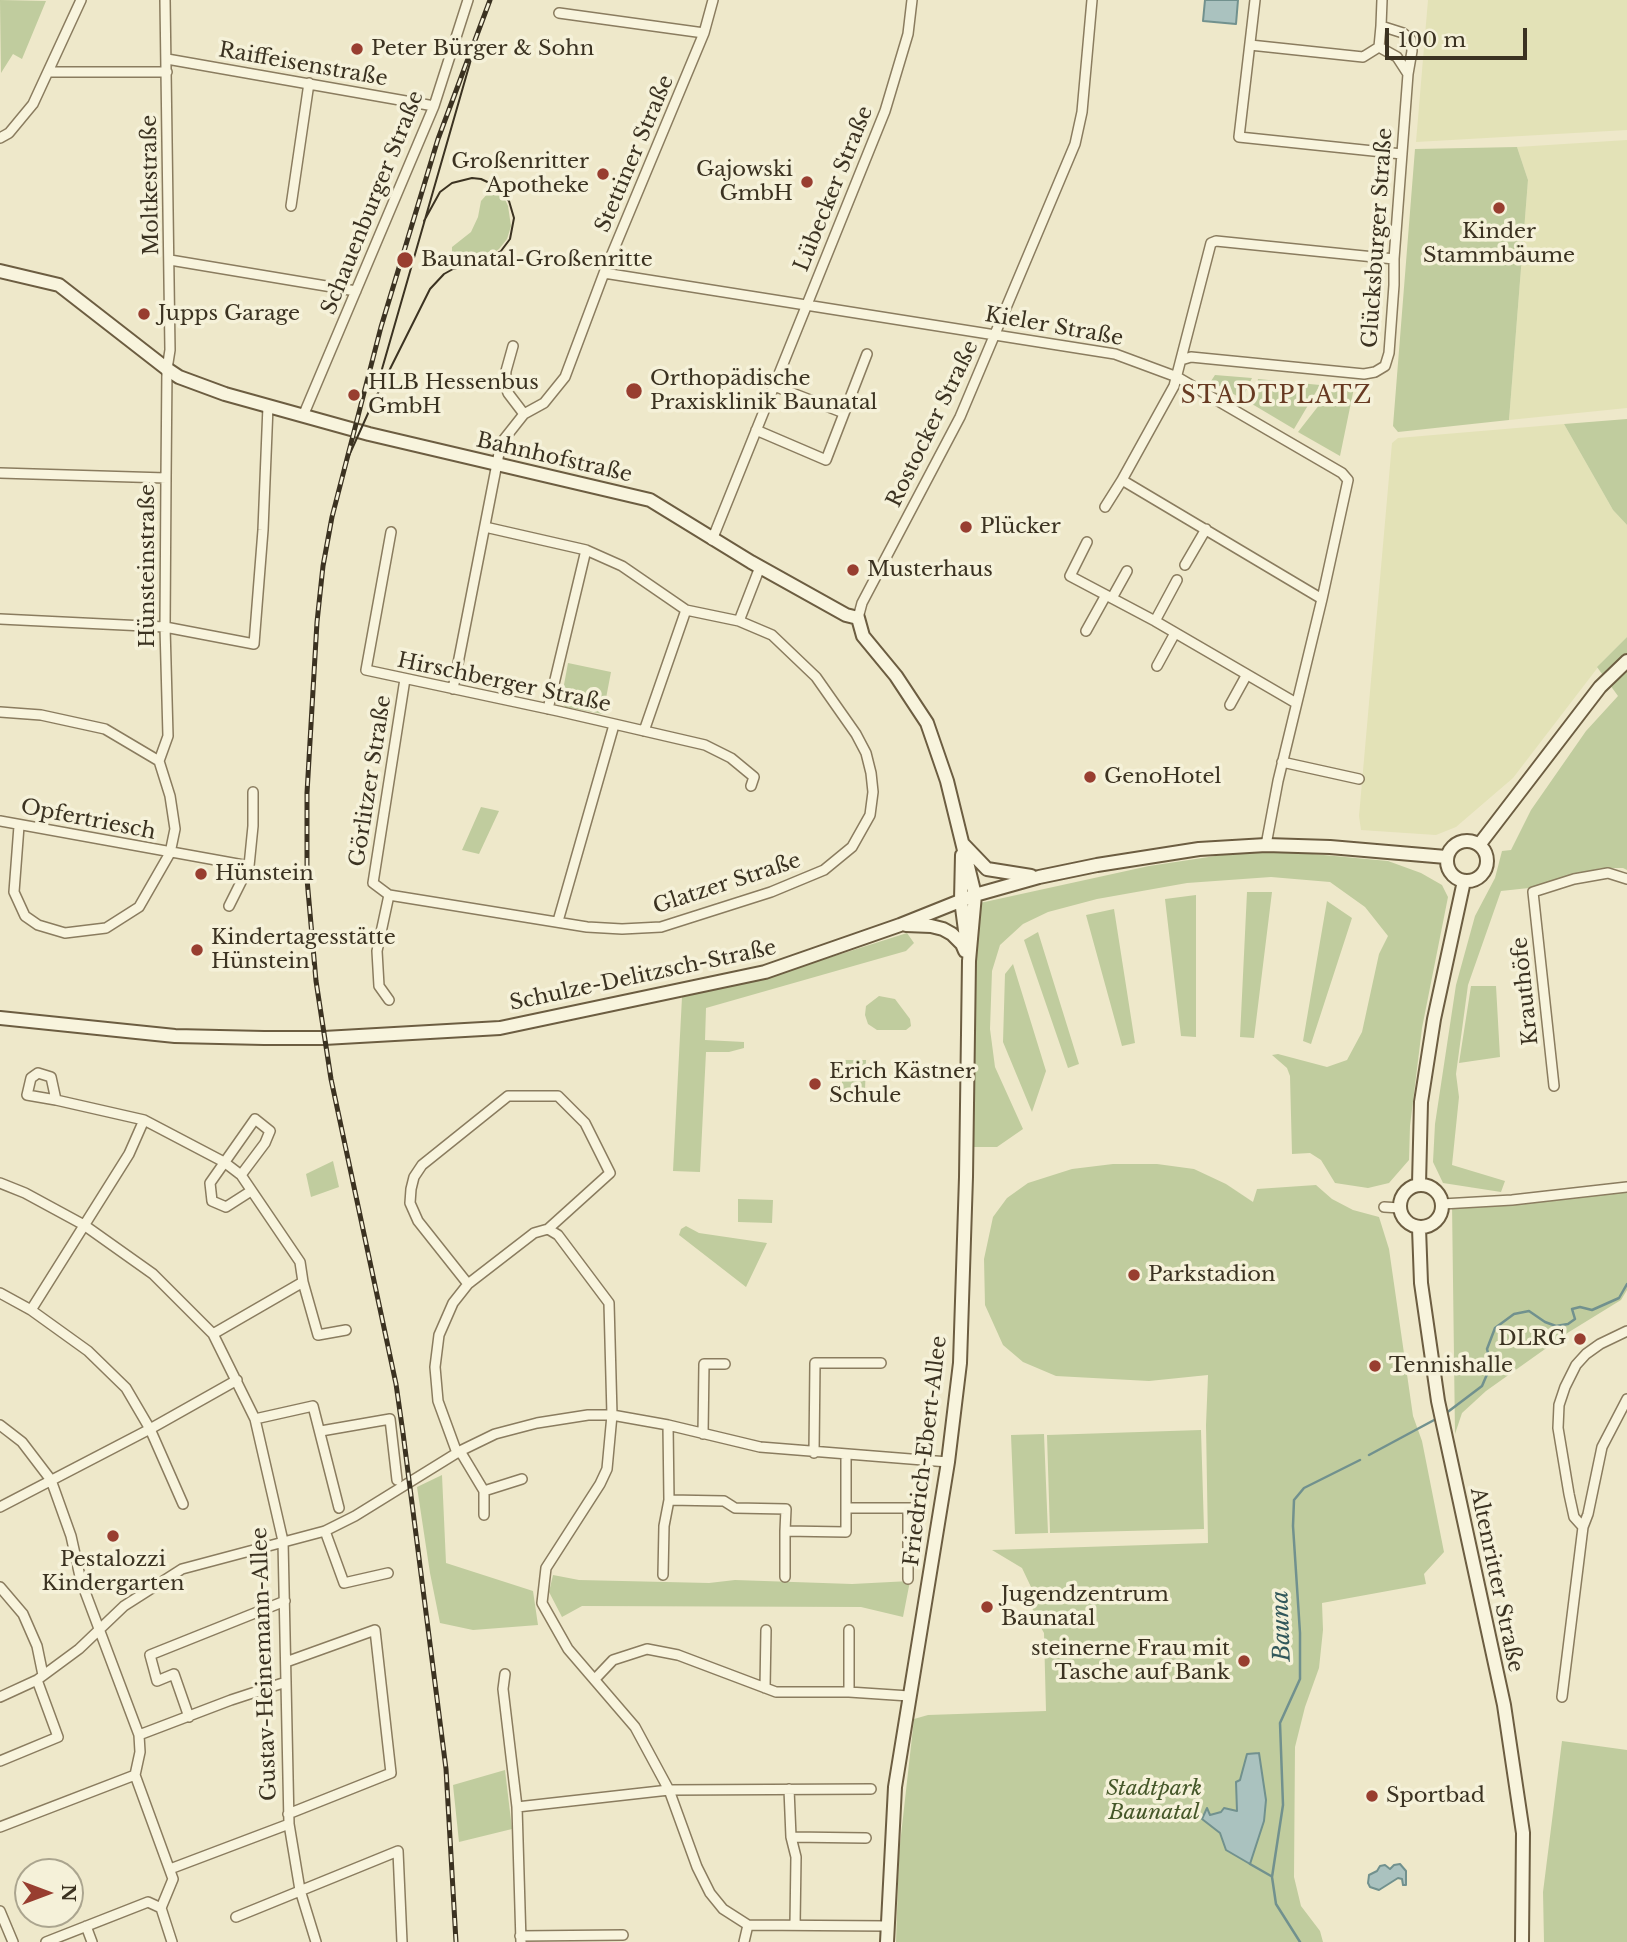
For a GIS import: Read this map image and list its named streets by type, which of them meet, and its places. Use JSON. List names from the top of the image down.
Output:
{
  "streets": {
    "main road": [
      "Bahnhofstraße",
      "Schulze-Delitzsch-Straße",
      "Friedrich-Ebert-Allee",
      "Altenritter Straße"
    ],
    "street": [
      "Raiffeisenstraße",
      "Stettiner Straße",
      "Moltkestraße",
      "Lübecker Straße",
      "Schauenburger Straße",
      "Glücksburger Straße",
      "Kieler Straße",
      "Rostocker Straße",
      "Hünsteinstraße",
      "Hirschberger Straße",
      "Görlitzer Straße",
      "Opfertriesch",
      "Glatzer Straße",
      "Krauthöfe",
      "Gustav-Heinemann-Allee"
    ]
  },
  "crossings": [
    ["Raiffeisenstraße", "Moltkestraße"],
    ["Raiffeisenstraße", "Schauenburger Straße"],
    ["Stettiner Straße", "Kieler Straße"],
    ["Stettiner Straße", "Bahnhofstraße"],
    ["Stettiner Straße", "Hirschberger Straße"],
    ["Moltkestraße", "Bahnhofstraße"],
    ["Moltkestraße", "Hünsteinstraße"],
    ["Lübecker Straße", "Kieler Straße"],
    ["Lübecker Straße", "Bahnhofstraße"],
    ["Schauenburger Straße", "Bahnhofstraße"],
    ["Kieler Straße", "Rostocker Straße"],
    ["Kieler Straße", "Schulze-Delitzsch-Straße"],
    ["Rostocker Straße", "Bahnhofstraße"],
    ["Bahnhofstraße", "Hünsteinstraße"],
    ["Hirschberger Straße", "Görlitzer Straße"],
    ["Görlitzer Straße", "Glatzer Straße"]
  ],
  "districts": ["STADTPLATZ"],
  "water": ["Bauna"],
  "parks": ["Stadtpark Baunatal"],
  "places": [
    "Peter Bürger & Sohn",
    "Großenritter Apotheke",
    "Gajowski GmbH",
    "Kinder Stammbäume",
    "Baunatal-Großenritte",
    "Jupps Garage",
    "Orthopädische Praxisklinik Baunatal",
    "HLB Hessenbus GmbH",
    "Plücker",
    "Musterhaus",
    "GenoHotel",
    "Hünstein",
    "Kindertagesstätte Hünstein",
    "Erich Kästner Schule",
    "Parkstadion",
    "DLRG",
    "Tennishalle",
    "Pestalozzi Kindergarten",
    "Jugendzentrum Baunatal",
    "steinerne Frau mit Tasche auf Bank",
    "Sportbad"
  ],
  "scale_bar": "100 m",
  "north": "right"
}
